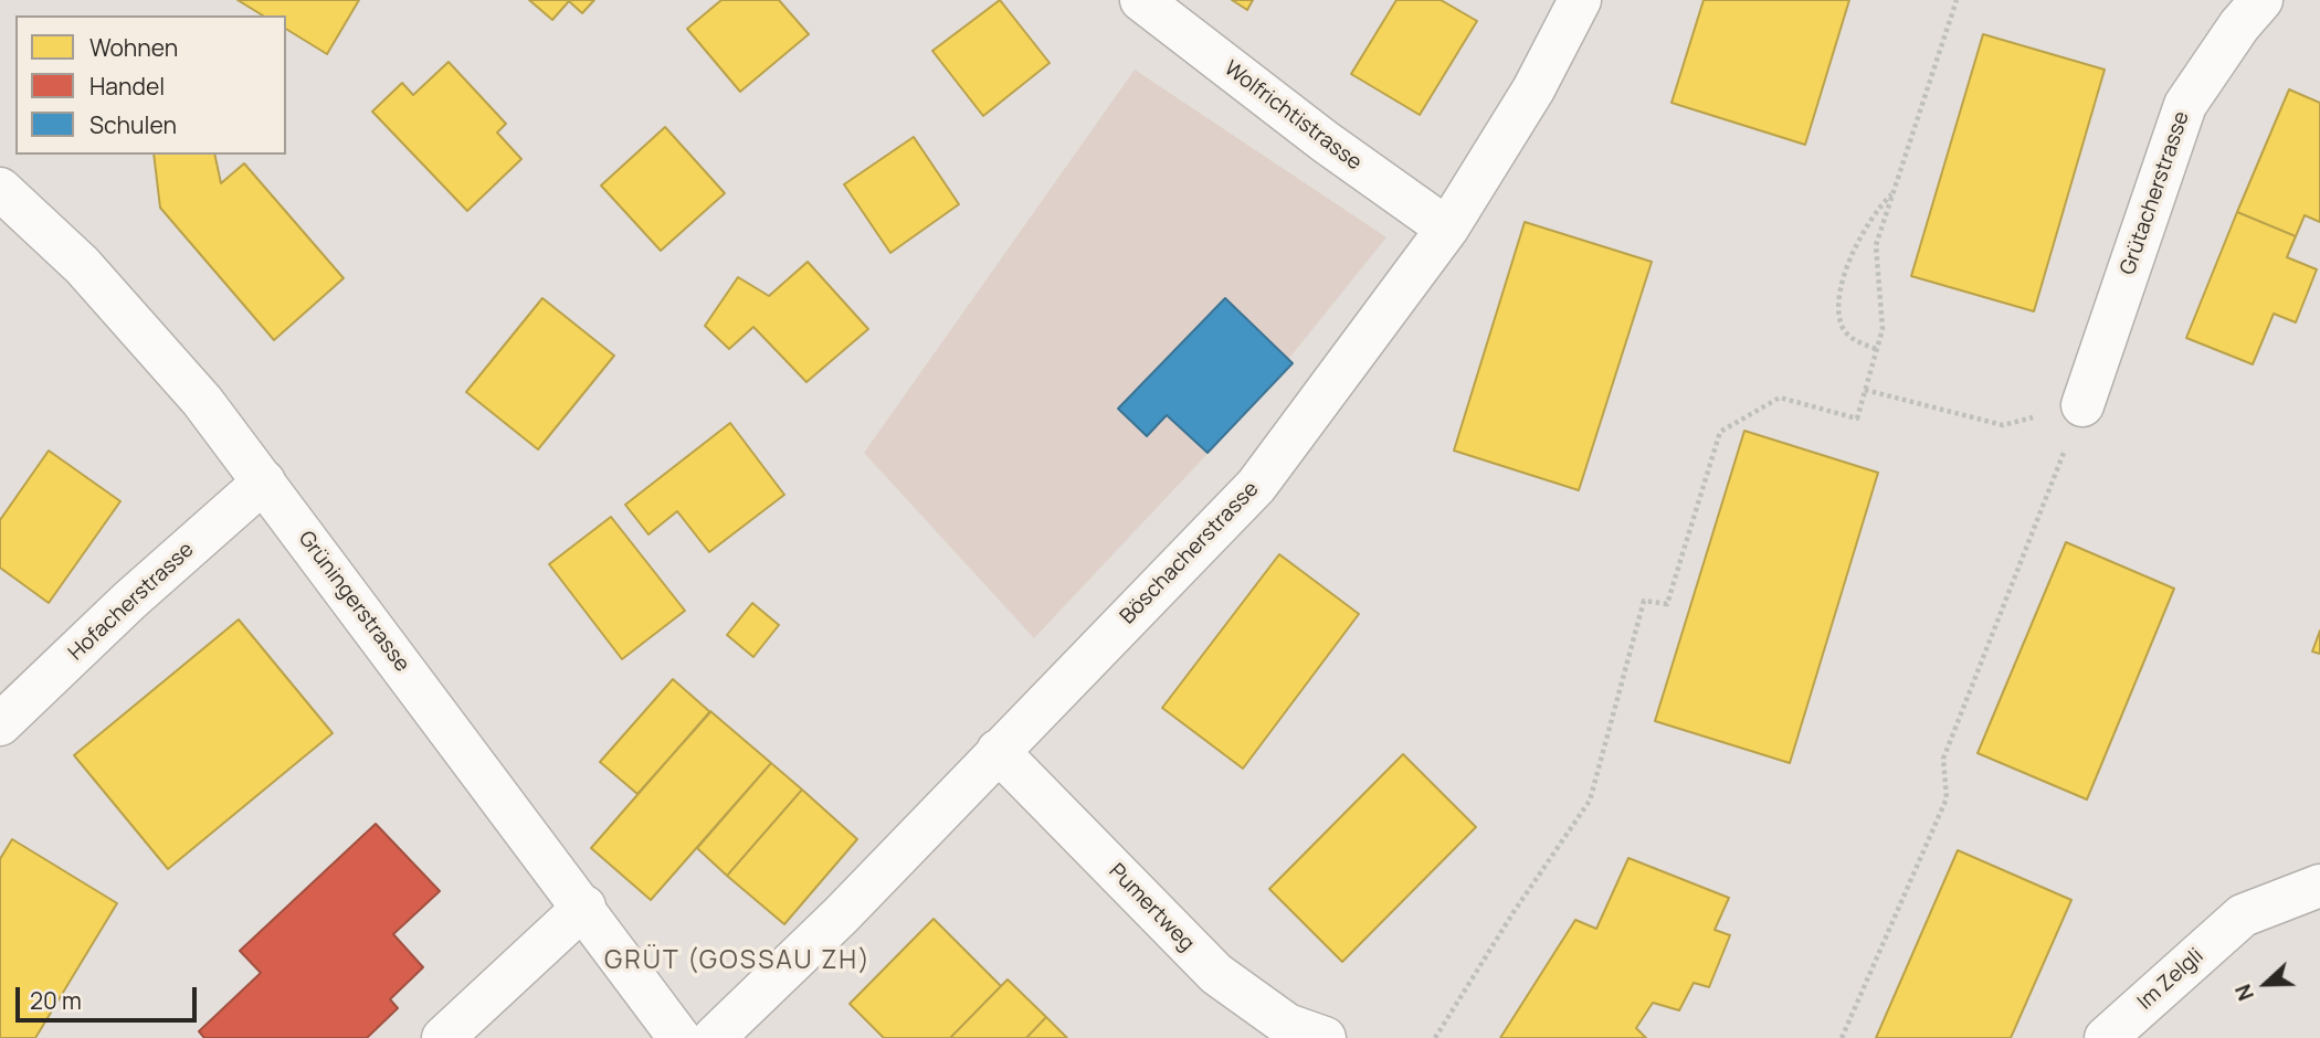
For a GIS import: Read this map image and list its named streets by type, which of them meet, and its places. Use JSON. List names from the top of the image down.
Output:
{
  "streets": {
    "street": [
      "Wolfrichtistrasse",
      "Grütacherstrasse",
      "Böschacherstrasse",
      "Hofacherstrasse",
      "Grüningerstrasse",
      "Pumertweg",
      "Im Zelgli"
    ]
  },
  "crossings": [
    ["Wolfrichtistrasse", "Böschacherstrasse"],
    ["Böschacherstrasse", "Pumertweg"],
    ["Hofacherstrasse", "Grüningerstrasse"]
  ],
  "districts": ["GRÜT (GOSSAU ZH)"],
  "legend": ["Wohnen", "Handel", "Schulen"],
  "scale_bar": "20 m",
  "north": "left"
}
